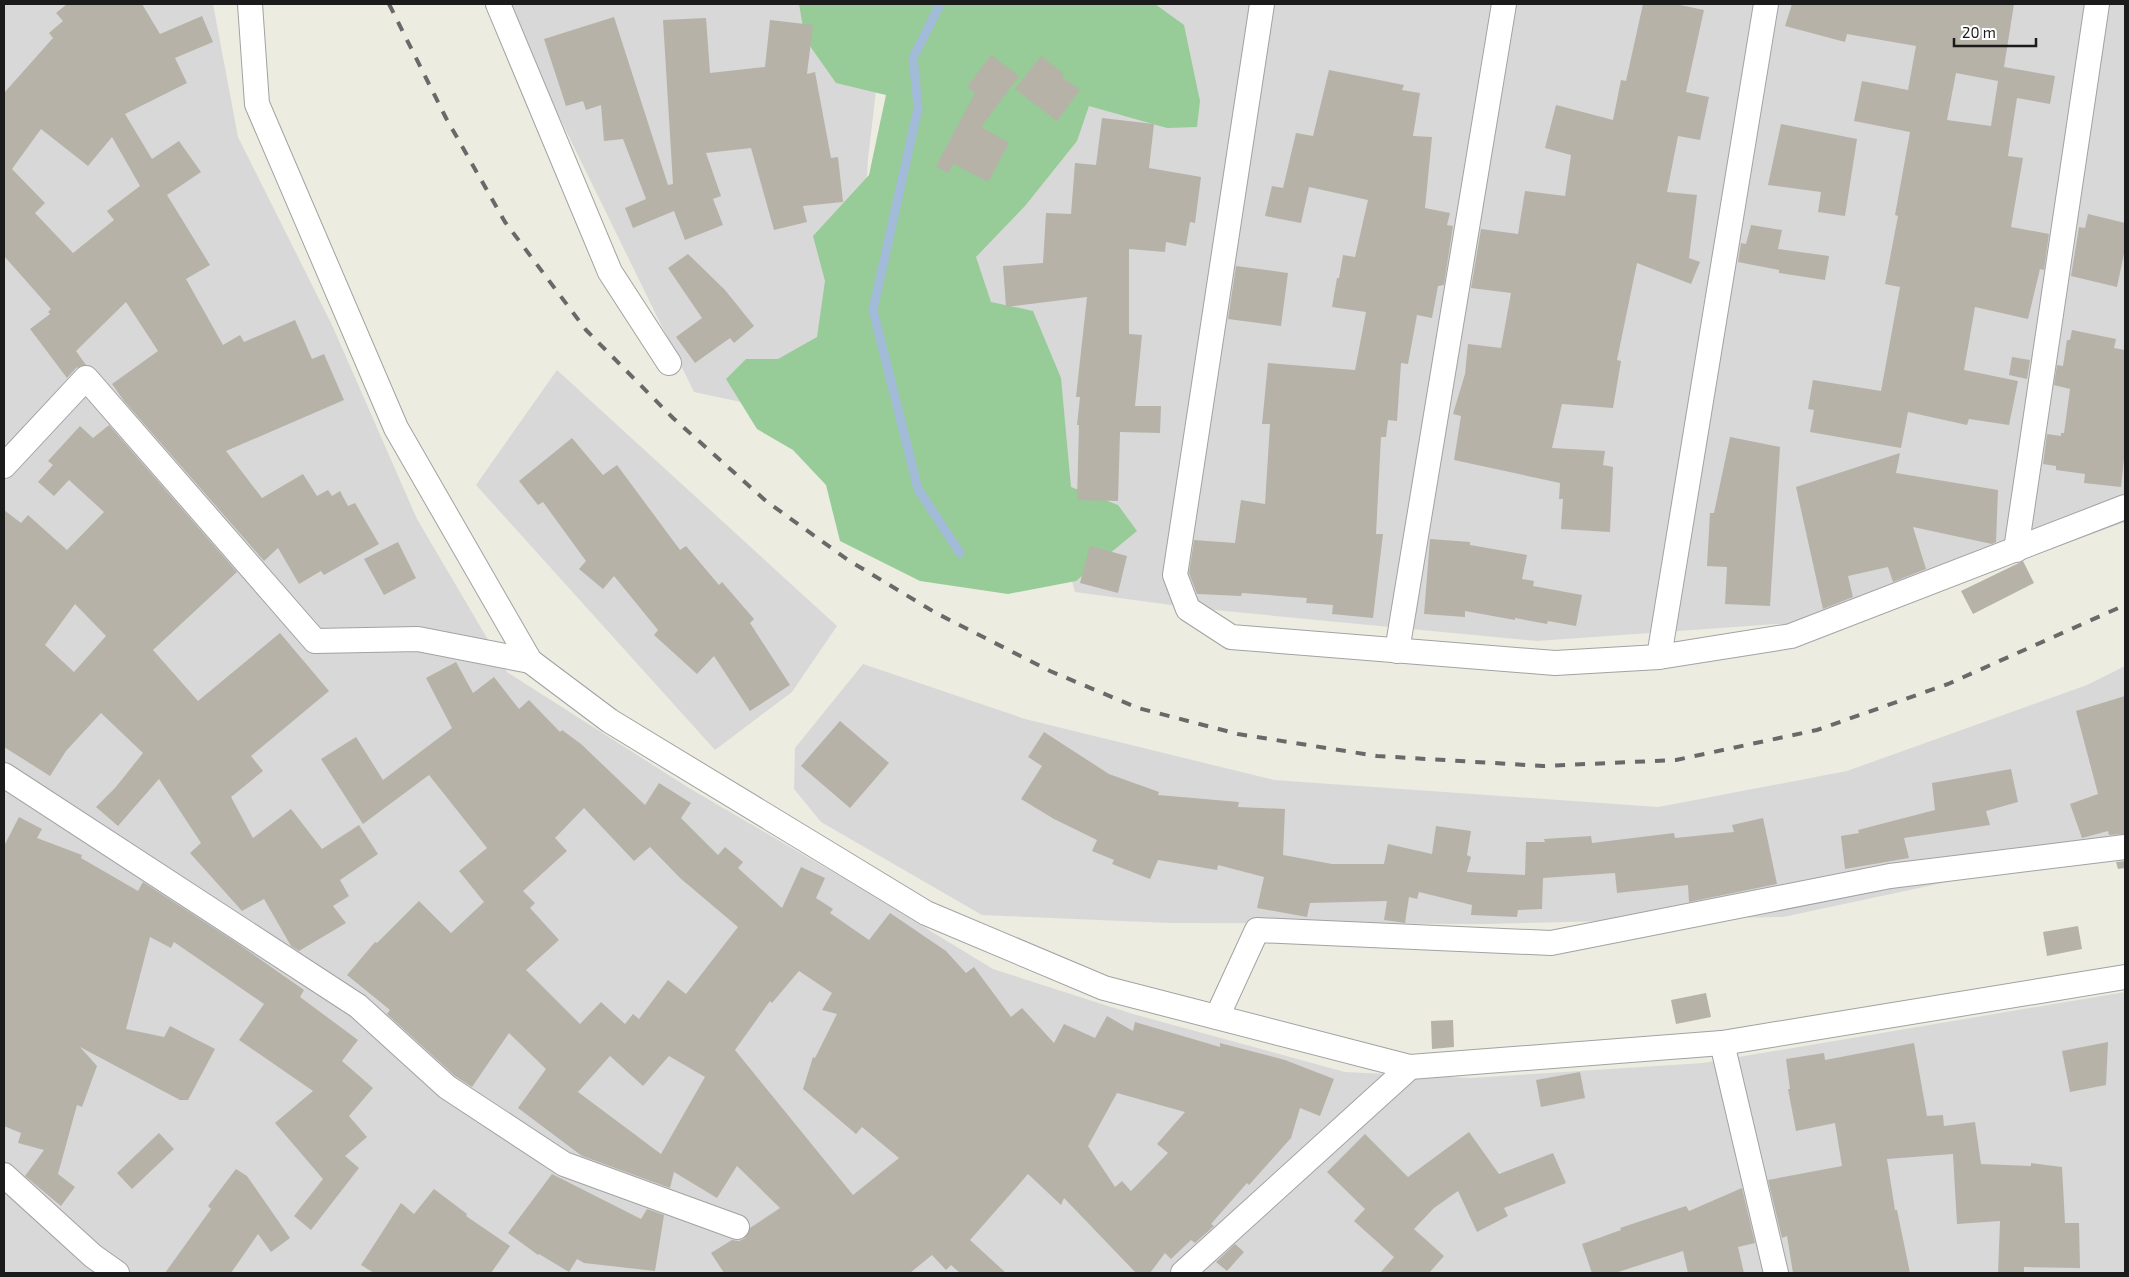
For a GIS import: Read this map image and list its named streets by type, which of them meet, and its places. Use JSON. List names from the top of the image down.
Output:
{
  "scale_bar": "20 m"
}
